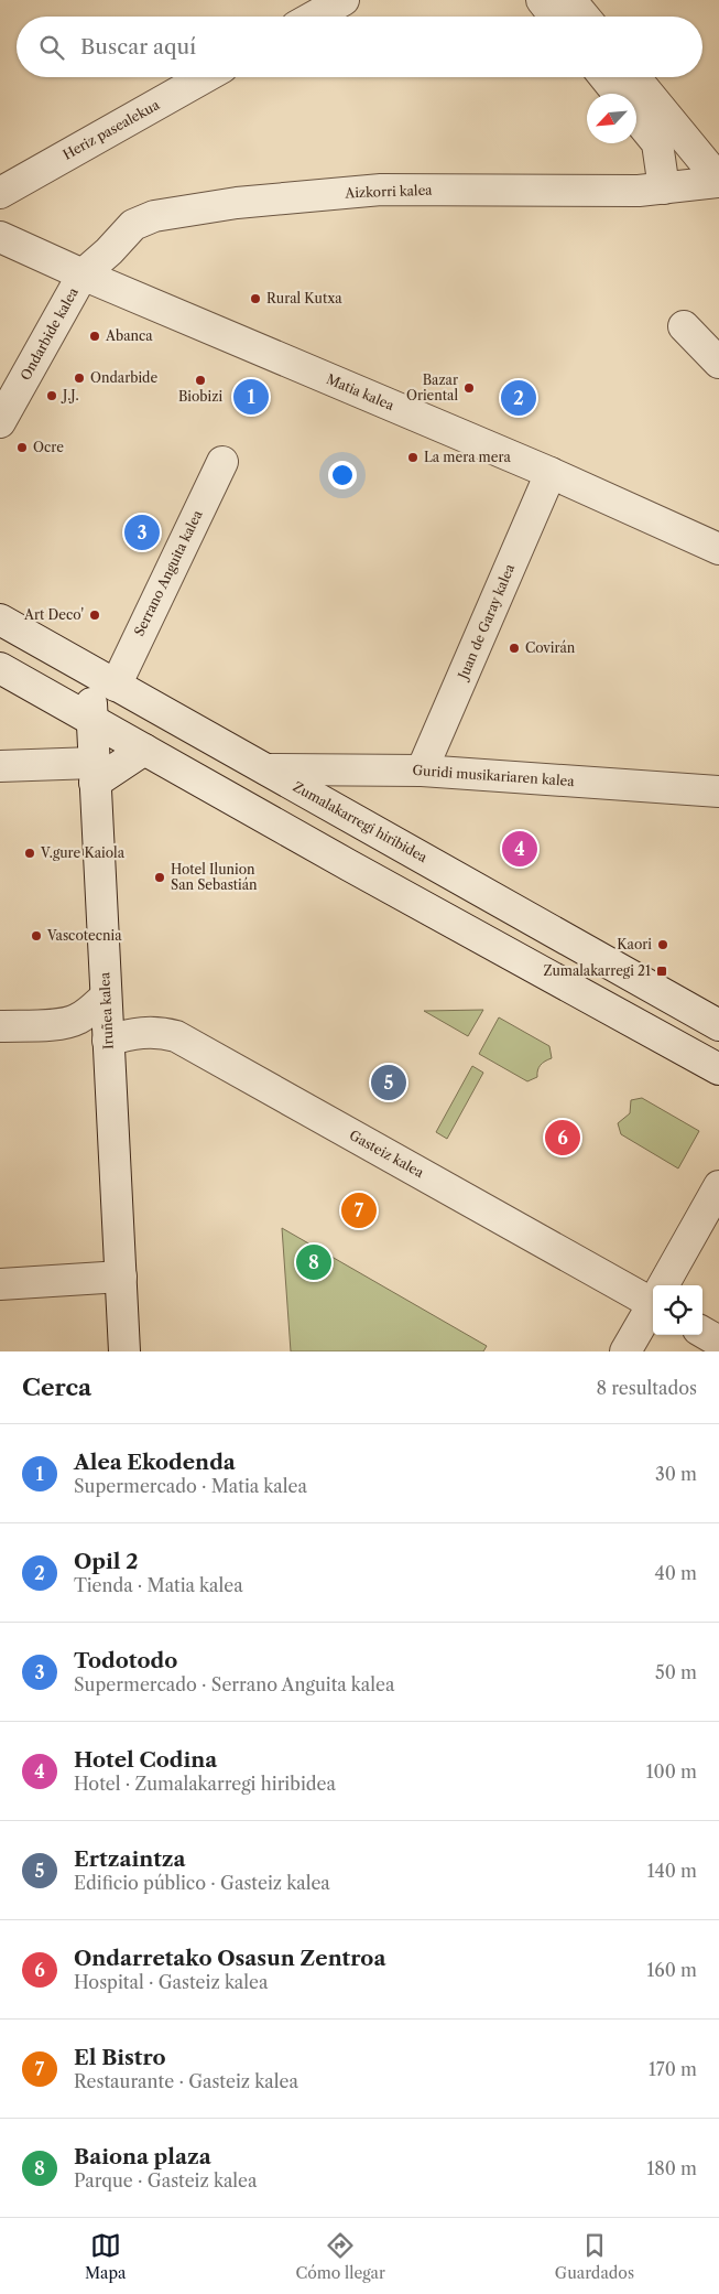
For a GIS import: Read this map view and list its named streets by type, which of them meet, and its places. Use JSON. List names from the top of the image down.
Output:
{
  "streets": {
    "street": [
      "Heriz pasealekua",
      "Aizkorri kalea",
      "Ondarbide kalea",
      "Matia kalea",
      "Serrano Anguita kalea",
      "Juan de Garay kalea",
      "Guridi musikariaren kalea",
      "Zumalakarregi hiribidea",
      "Iruñea kalea",
      "Gasteiz kalea"
    ]
  },
  "crossings": [
    ["Aizkorri kalea", "Ondarbide kalea"],
    ["Aizkorri kalea", "Matia kalea"],
    ["Ondarbide kalea", "Matia kalea"],
    ["Matia kalea", "Juan de Garay kalea"],
    ["Serrano Anguita kalea", "Zumalakarregi hiribidea"],
    ["Serrano Anguita kalea", "Iruñea kalea"],
    ["Juan de Garay kalea", "Guridi musikariaren kalea"],
    ["Guridi musikariaren kalea", "Zumalakarregi hiribidea"],
    ["Zumalakarregi hiribidea", "Iruñea kalea"],
    ["Iruñea kalea", "Gasteiz kalea"]
  ],
  "places": {
    "other": [
      "Rural Kutxa",
      "Abanca",
      "Ondarbide",
      "Biobizi",
      "Bazar Oriental",
      "J.J.",
      "Ocre",
      "La mera mera",
      "Art Deco'",
      "Covirán",
      "V.gure Kaiola",
      "Hotel Ilunion San Sebastián",
      "Vascotecnia",
      "Kaori"
    ],
    "transit": ["Zumalakarregi 21"]
  },
  "north": "bottom left",
  "page": {
    "search": "Buscar aquí",
    "pins": [
      "1",
      "2",
      "3",
      "4",
      "5",
      "6",
      "7",
      "8"
    ],
    "heading": ["Cerca", "8 resultados"],
    "list": [
      {
        "mark": "1",
        "name": "Alea Ekodenda",
        "note": "Supermercado · Matia kalea",
        "value": "30 m"
      },
      {
        "mark": "2",
        "name": "Opil 2",
        "note": "Tienda · Matia kalea",
        "value": "40 m"
      },
      {
        "mark": "3",
        "name": "Todotodo",
        "note": "Supermercado · Serrano Anguita kalea",
        "value": "50 m"
      },
      {
        "mark": "4",
        "name": "Hotel Codina",
        "note": "Hotel · Zumalakarregi hiribidea",
        "value": "100 m"
      },
      {
        "mark": "5",
        "name": "Ertzaintza",
        "note": "Edificio público · Gasteiz kalea",
        "value": "140 m"
      },
      {
        "mark": "6",
        "name": "Ondarretako Osasun Zentroa",
        "note": "Hospital · Gasteiz kalea",
        "value": "160 m"
      },
      {
        "mark": "7",
        "name": "El Bistro",
        "note": "Restaurante · Gasteiz kalea",
        "value": "170 m"
      },
      {
        "mark": "8",
        "name": "Baiona plaza",
        "note": "Parque · Gasteiz kalea",
        "value": "180 m"
      }
    ],
    "nav": ["Mapa", "Cómo llegar", "Guardados"]
  }
}
